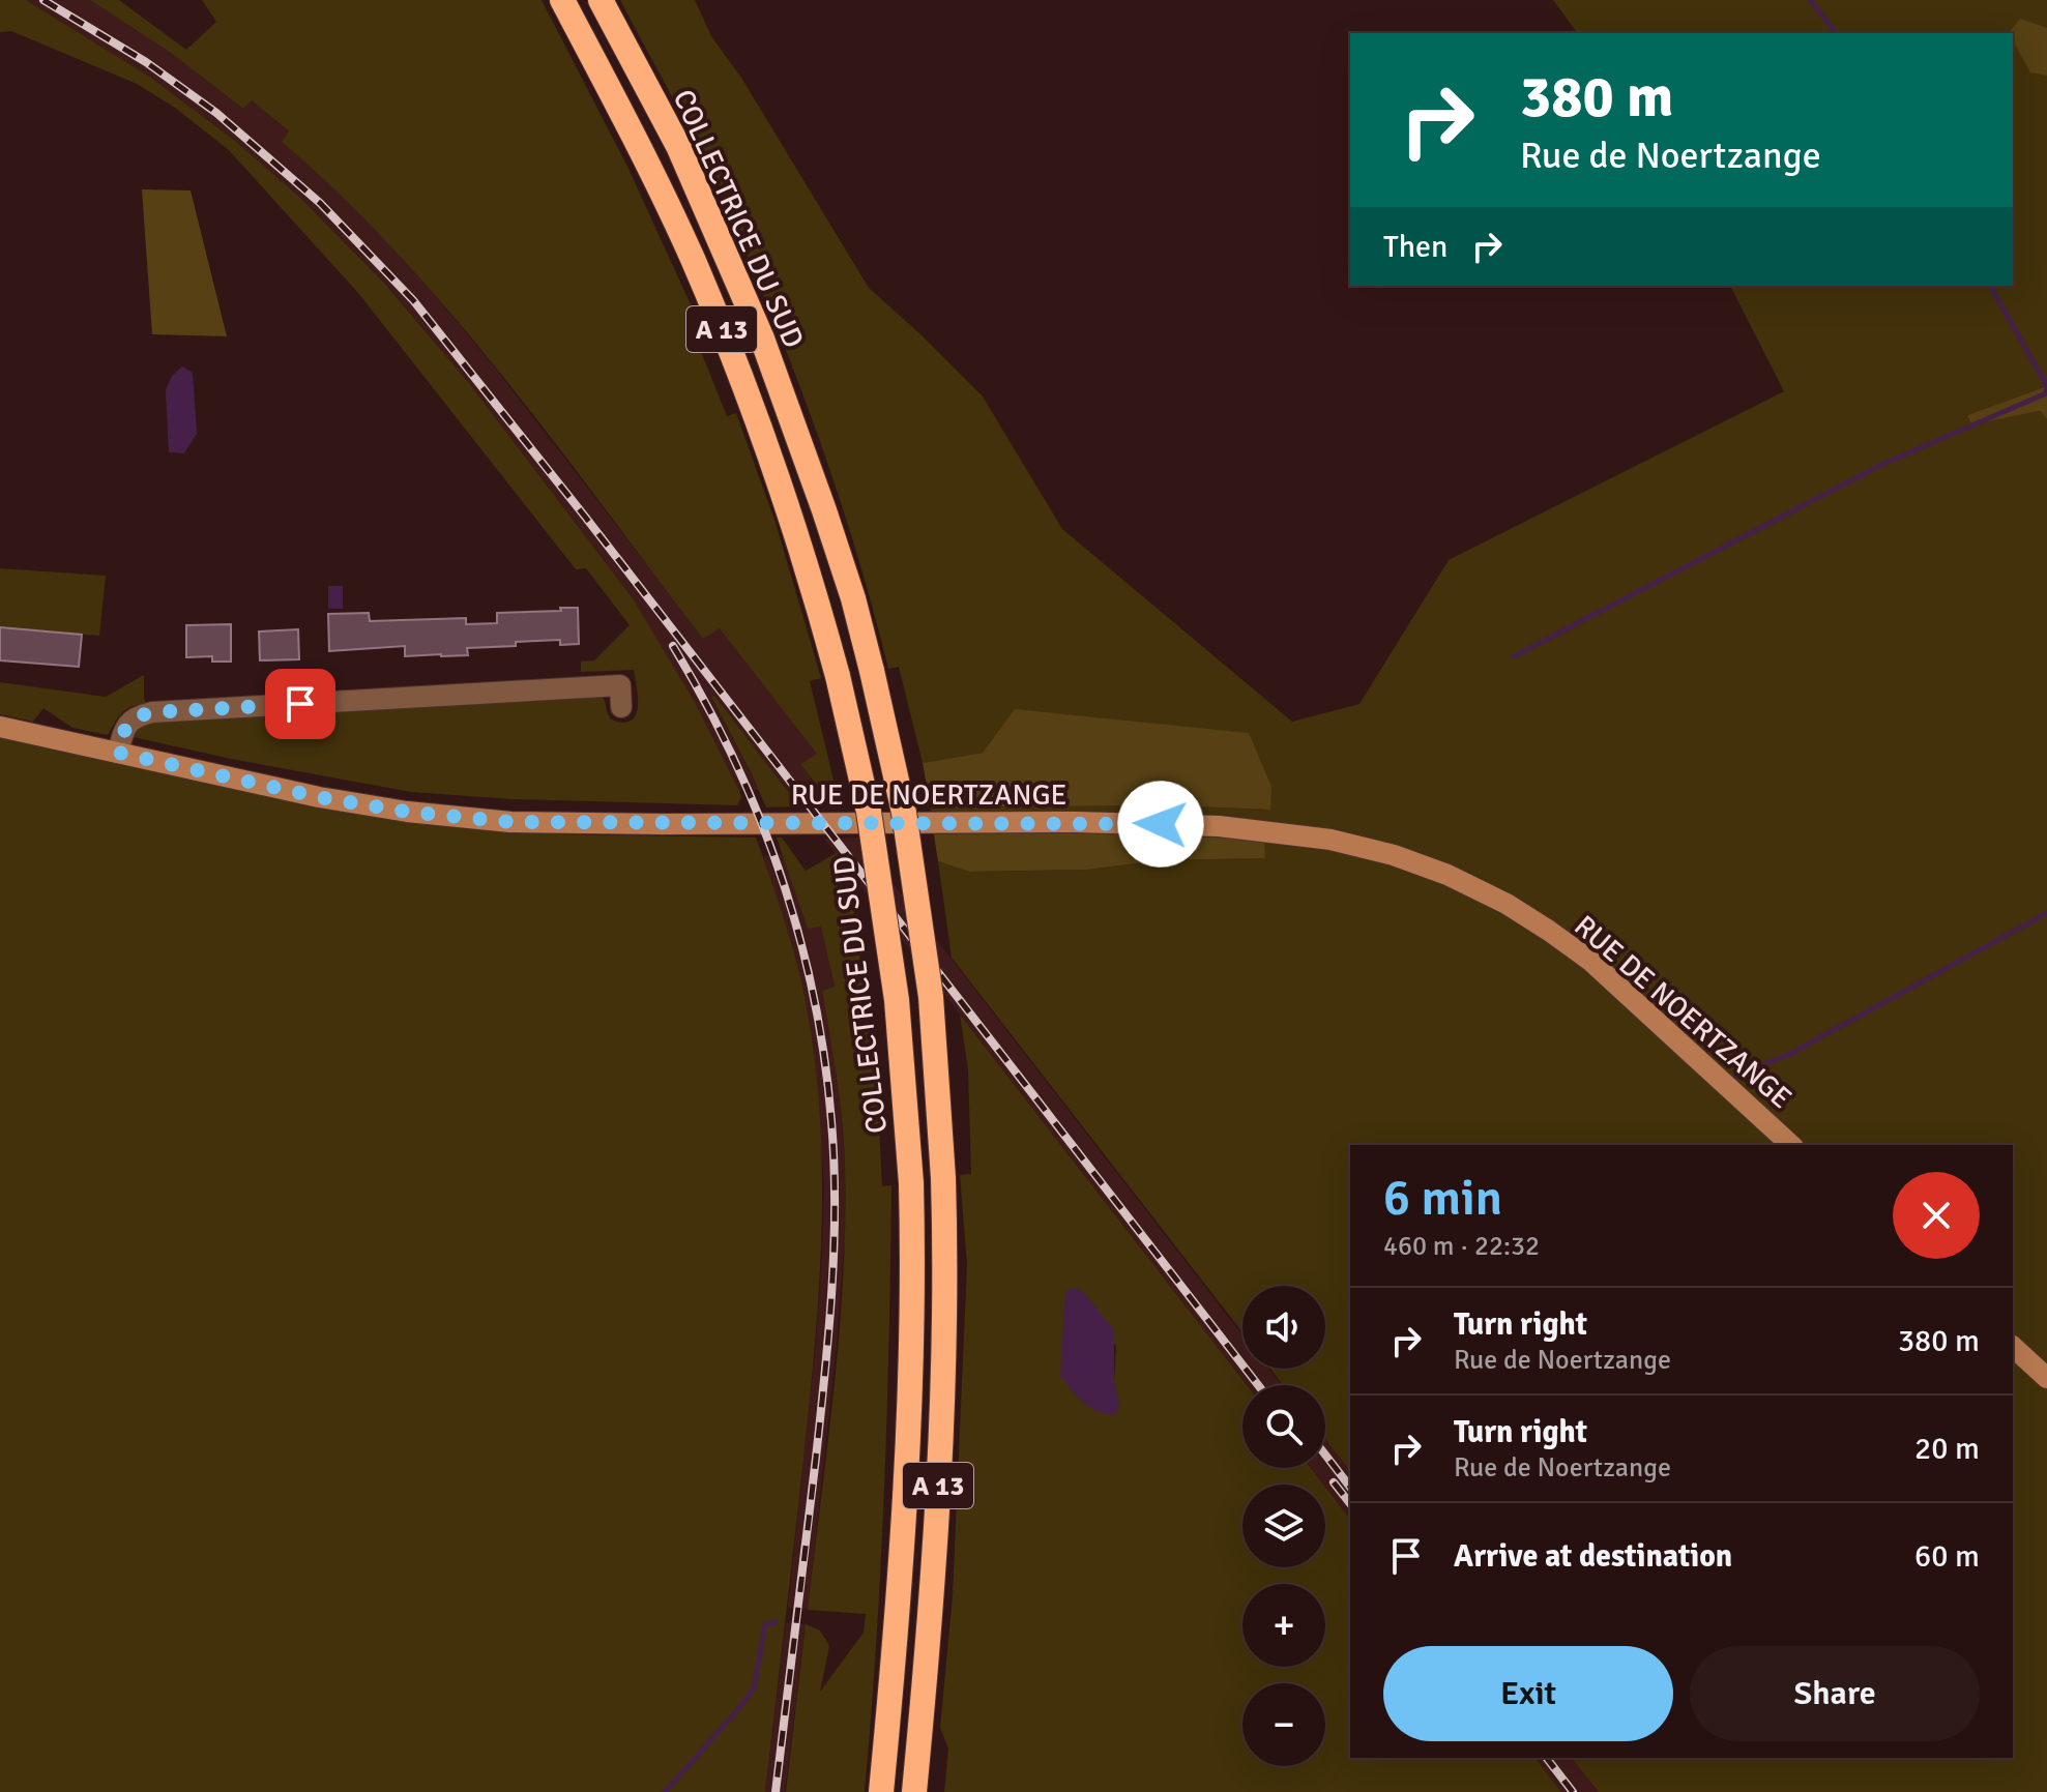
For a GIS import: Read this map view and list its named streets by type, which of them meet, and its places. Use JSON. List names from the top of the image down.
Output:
{
  "streets": {
    "highway": ["COLLECTRICE DU SUD", "A 13"],
    "main road": ["RUE DE NOERTZANGE"]
  },
  "page": {
    "turn": ["380 m", "Rue de Noertzange"],
    "then": "Then",
    "heading": ["6 min", "460 m · 22:32"],
    "map_buttons": ["+", "−"],
    "list": [
      {
        "name": "Turn right",
        "note": "Rue de Noertzange",
        "value": "380 m"
      },
      {
        "name": "Turn right",
        "note": "Rue de Noertzange",
        "value": "20 m"
      },
      {
        "name": "Arrive at destination",
        "value": "60 m"
      }
    ],
    "buttons": ["Exit", "Share"]
  }
}
